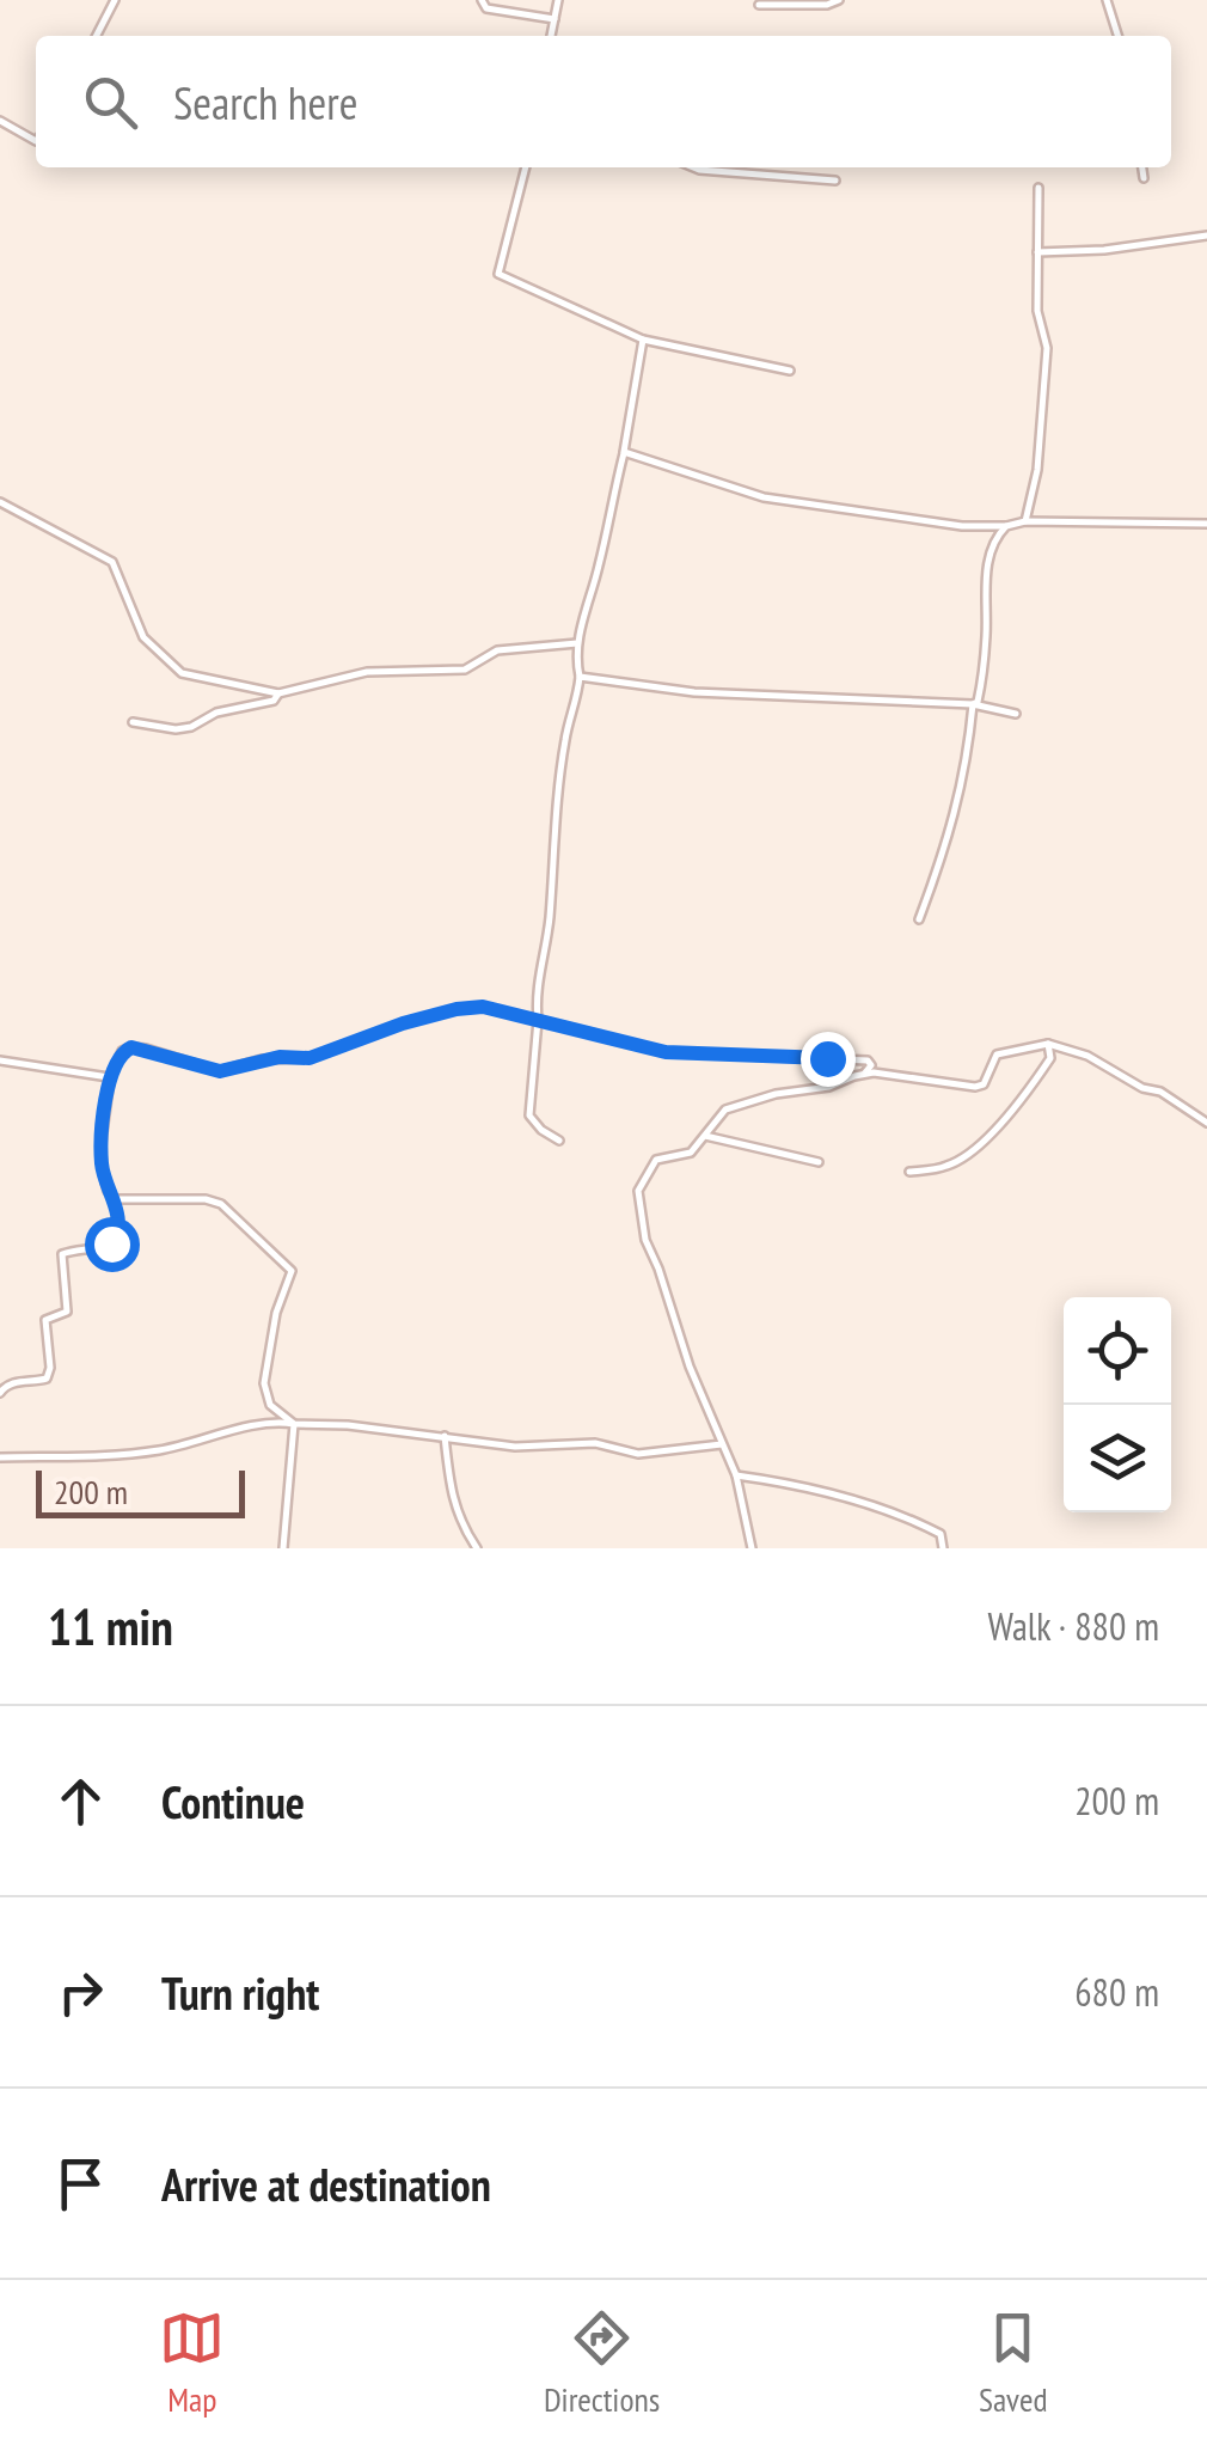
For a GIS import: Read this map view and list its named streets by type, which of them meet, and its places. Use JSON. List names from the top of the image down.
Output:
{
  "scale_bar": "200 m",
  "page": {
    "search": "Search here",
    "scale": "200 m",
    "heading": ["11 min", "Walk · 880 m"],
    "list": [
      ["Continue", "200 m"],
      ["Turn right", "680 m"],
      "Arrive at destination"
    ],
    "nav": ["Map", "Directions", "Saved"]
  }
}
